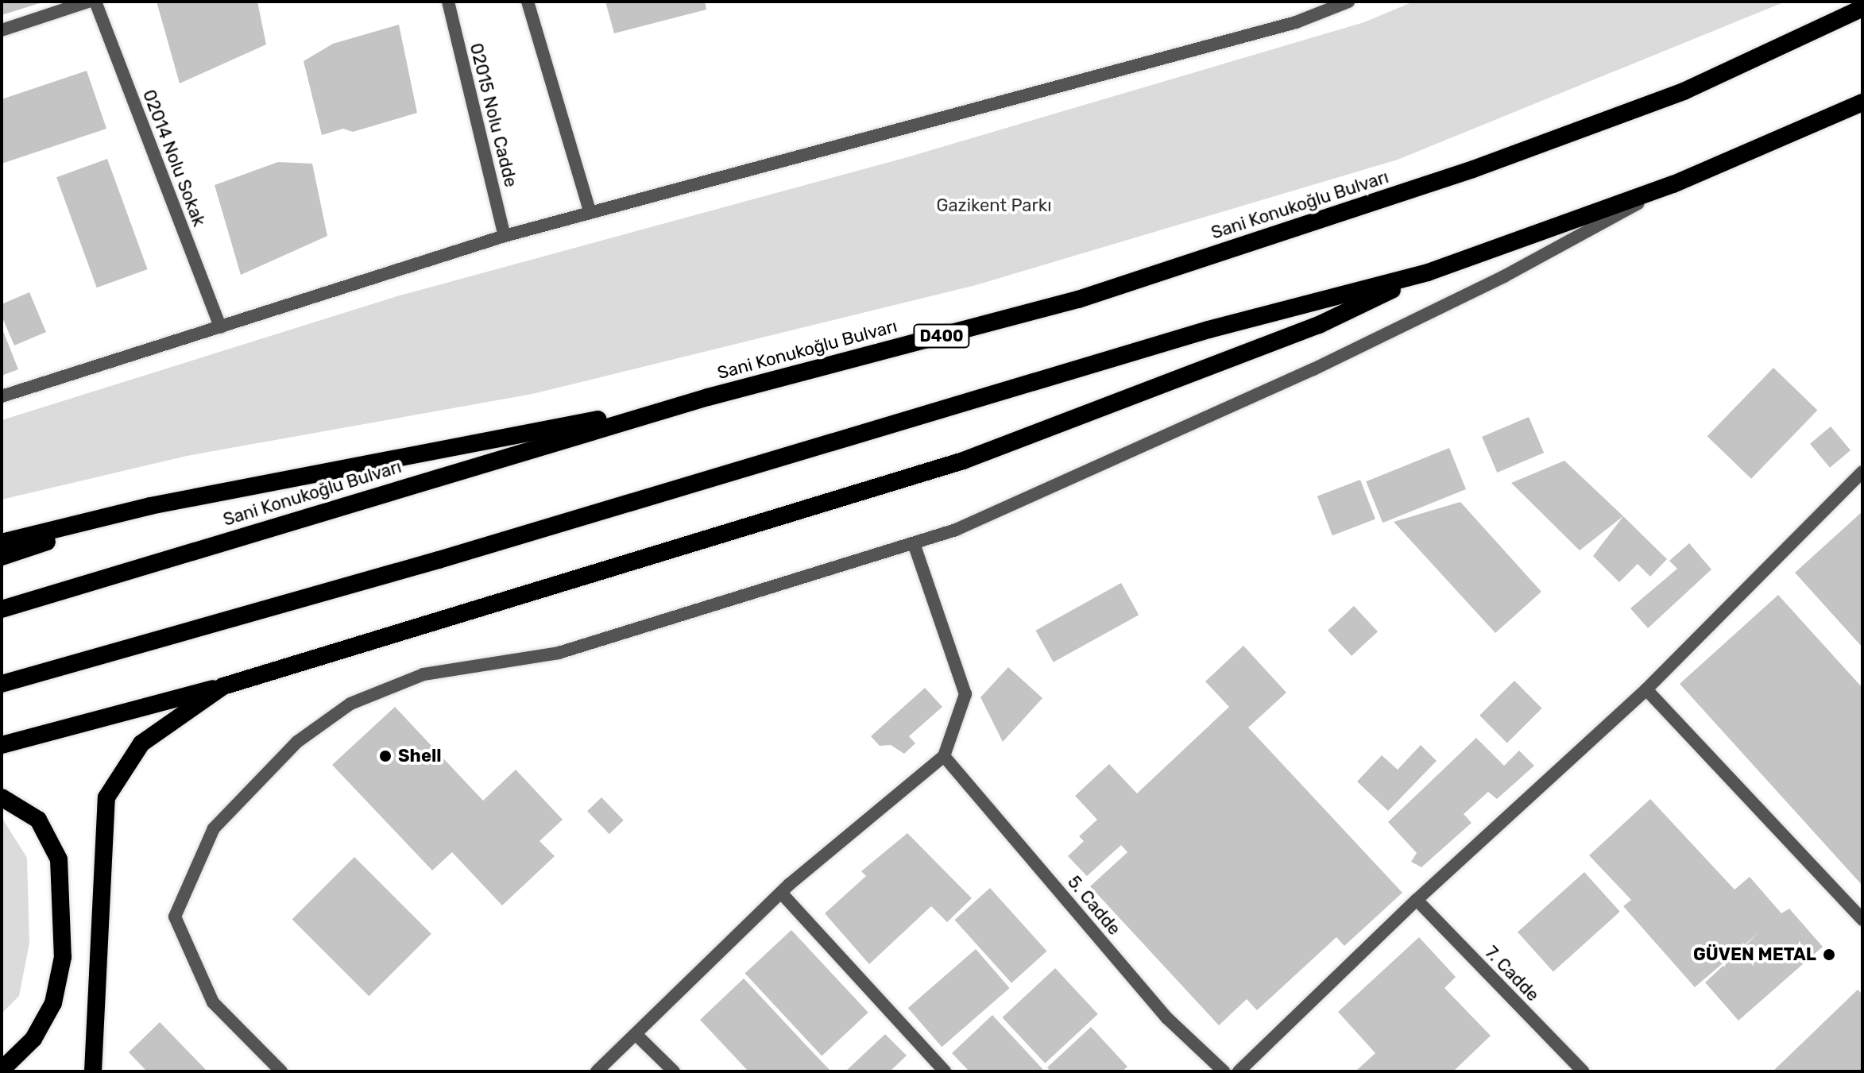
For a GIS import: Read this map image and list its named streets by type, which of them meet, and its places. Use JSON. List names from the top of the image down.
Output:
{
  "streets": {
    "highway": ["Sani Konukoğlu Bulvarı", "D400"],
    "street": [
      "02015 Nolu Cadde",
      "02014 Nolu Sokak",
      "5. Cadde",
      "7. Cadde"
    ]
  },
  "parks": ["Gazikent Parkı"],
  "places": ["Shell", "GÜVEN METAL"]
}
